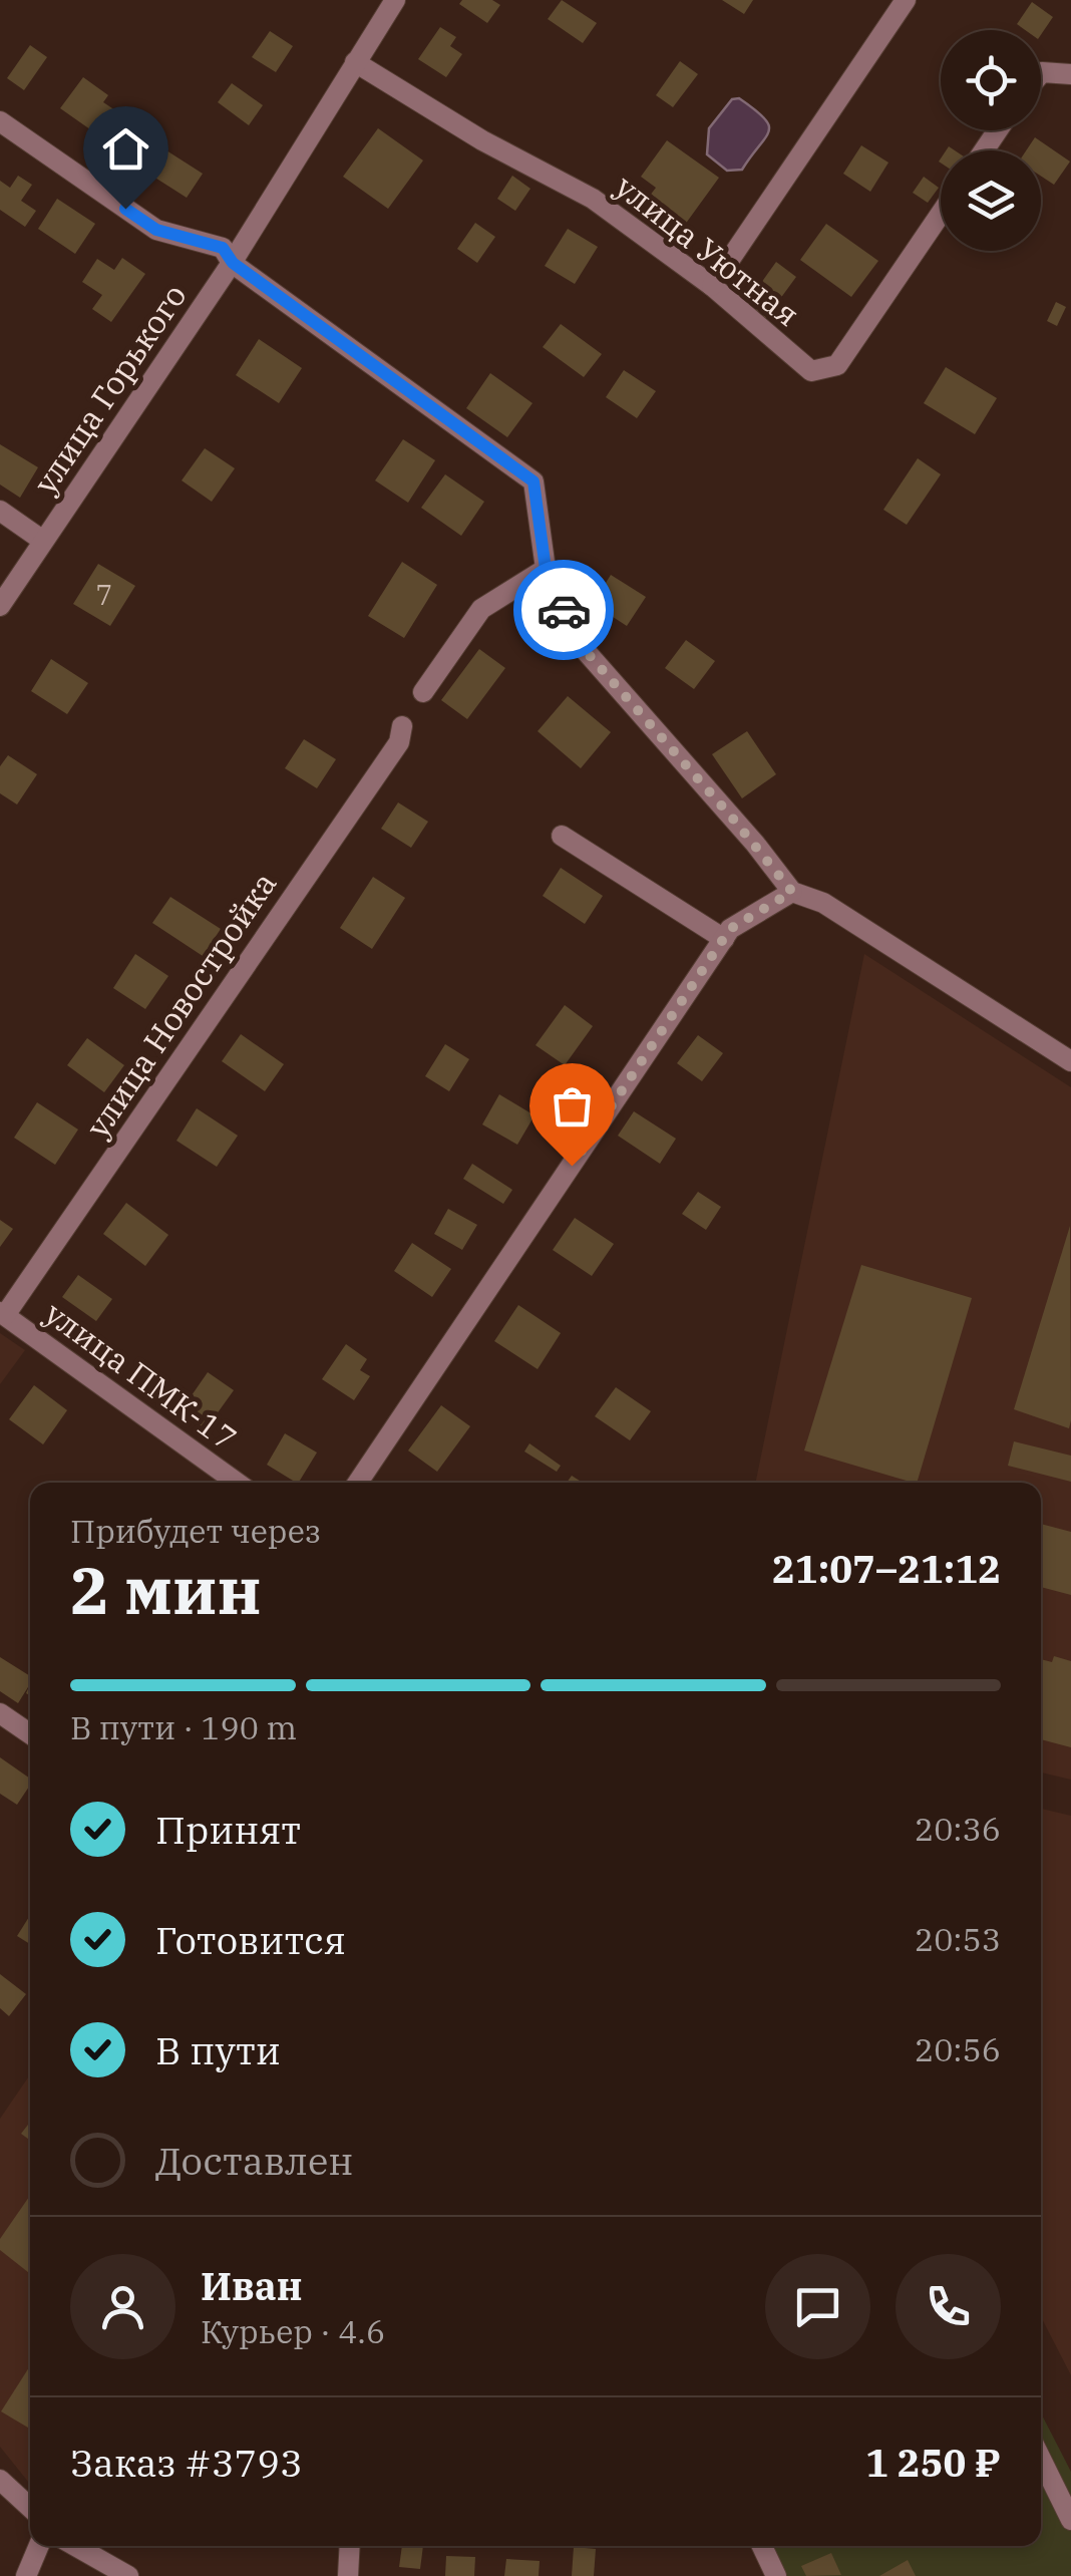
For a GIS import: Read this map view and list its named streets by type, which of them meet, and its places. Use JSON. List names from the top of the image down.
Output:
{
  "streets": {
    "street": [
      "улица Уютная",
      "улица Горького",
      "улица Новостройка",
      "улица ПМК-17"
    ]
  },
  "crossings": [
    ["улица Уютная", "улица Горького"],
    ["улица Новостройка", "улица ПМК-17"]
  ],
  "house_numbers": ["7"],
  "page": {
    "heading": ["2 мин", "Прибудет через", "21:07–21:12"],
    "panel": [
      "Иван",
      "Курьер · 4.6",
      "Заказ #3793",
      "1 250 ₽"
    ],
    "bar": "В пути · 190 m",
    "list": [
      ["Принят", "20:36"],
      ["Готовится", "20:53"],
      ["В пути", "20:56"],
      "Доставлен"
    ]
  }
}
